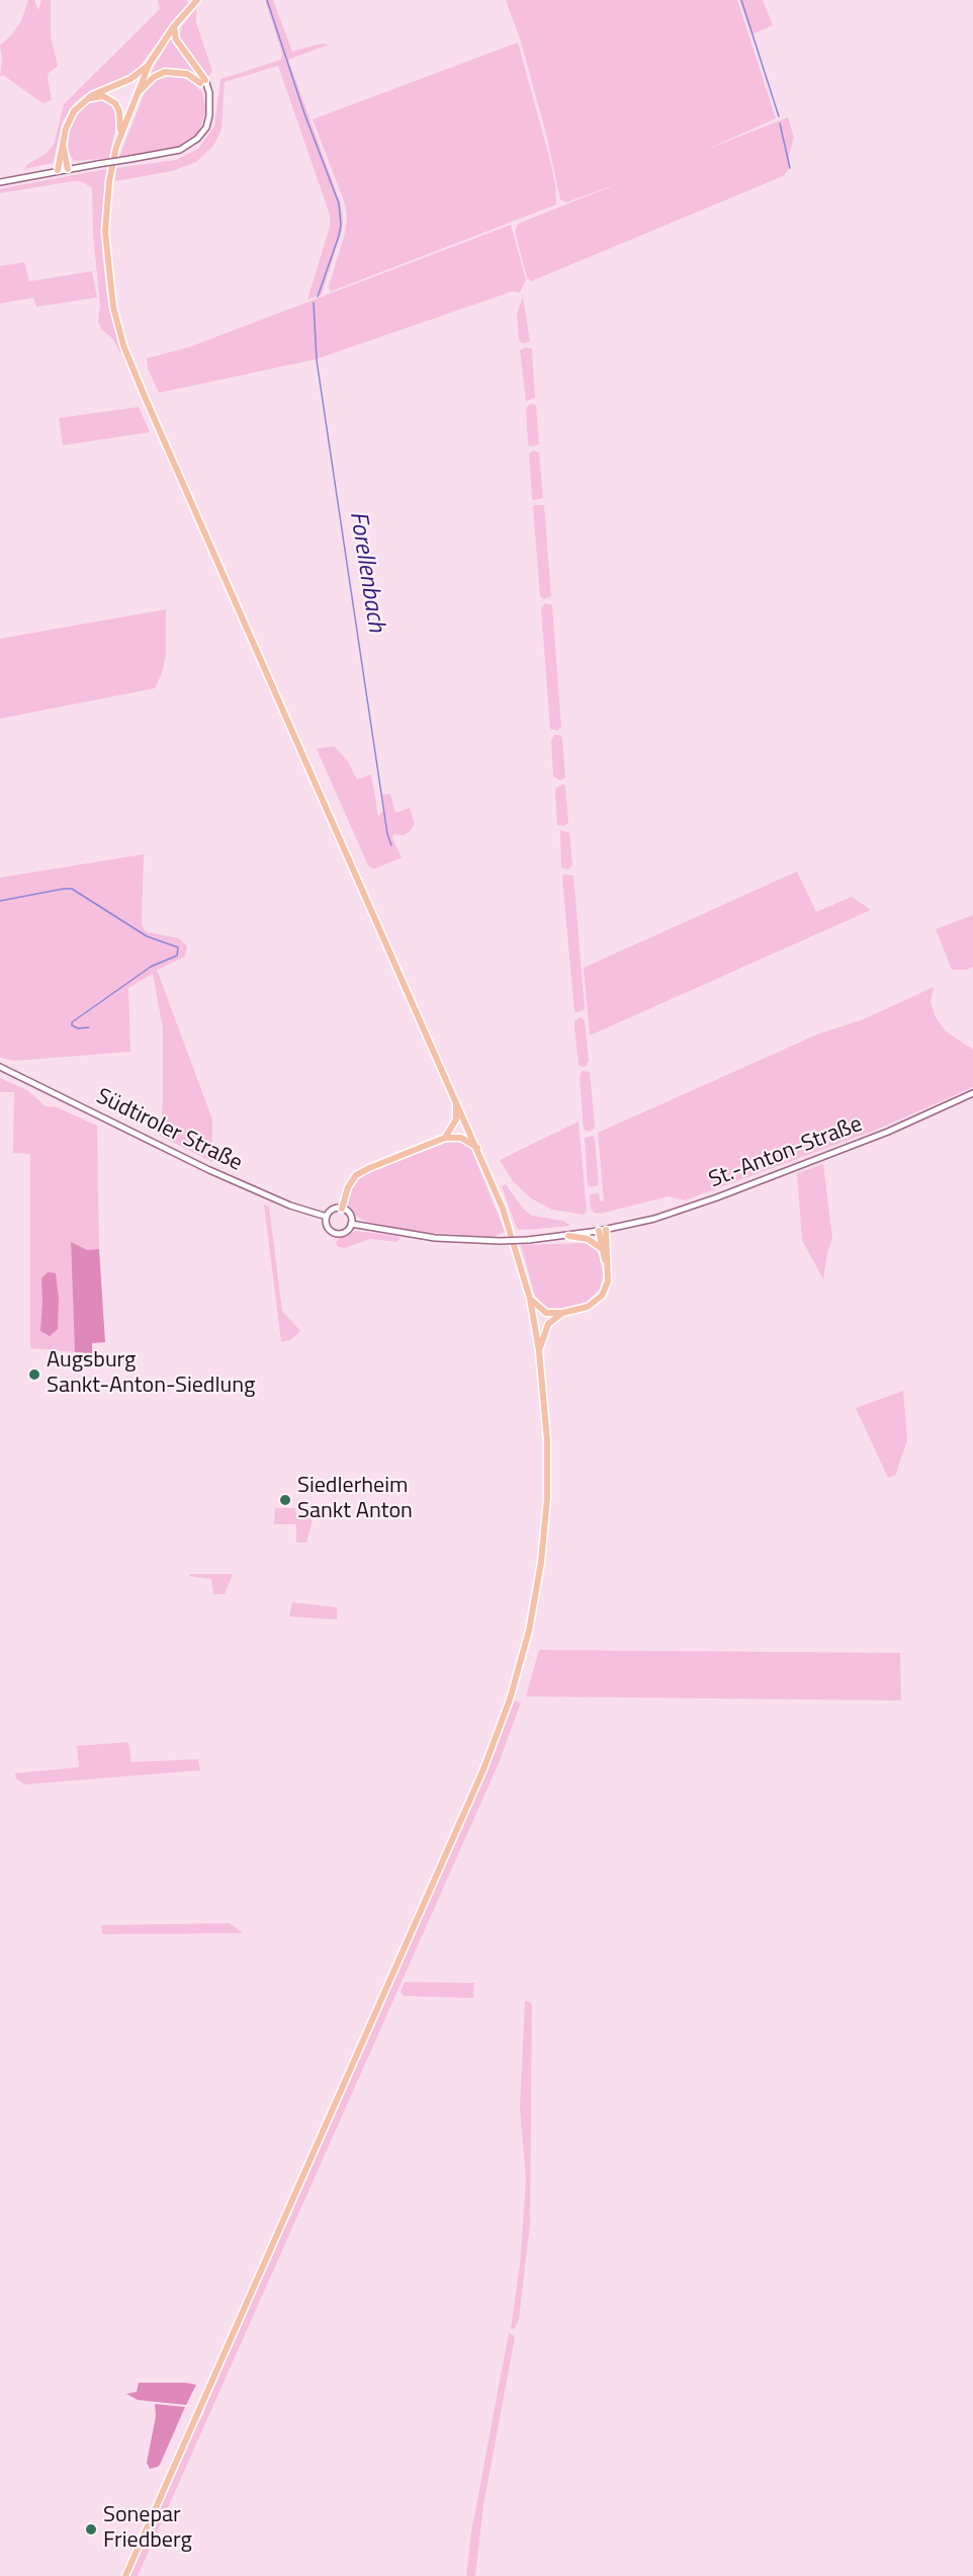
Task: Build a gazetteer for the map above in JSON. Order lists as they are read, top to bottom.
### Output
{
  "streets": {
    "main road": ["Südtiroler Straße", "St.-Anton-Straße"]
  },
  "crossings": [
    ["Südtiroler Straße", "St.-Anton-Straße"]
  ],
  "water": ["Forellenbach"],
  "places": ["Augsburg Sankt-Anton-Siedlung", "Siedlerheim Sankt Anton", "Sonepar Friedberg"]
}
